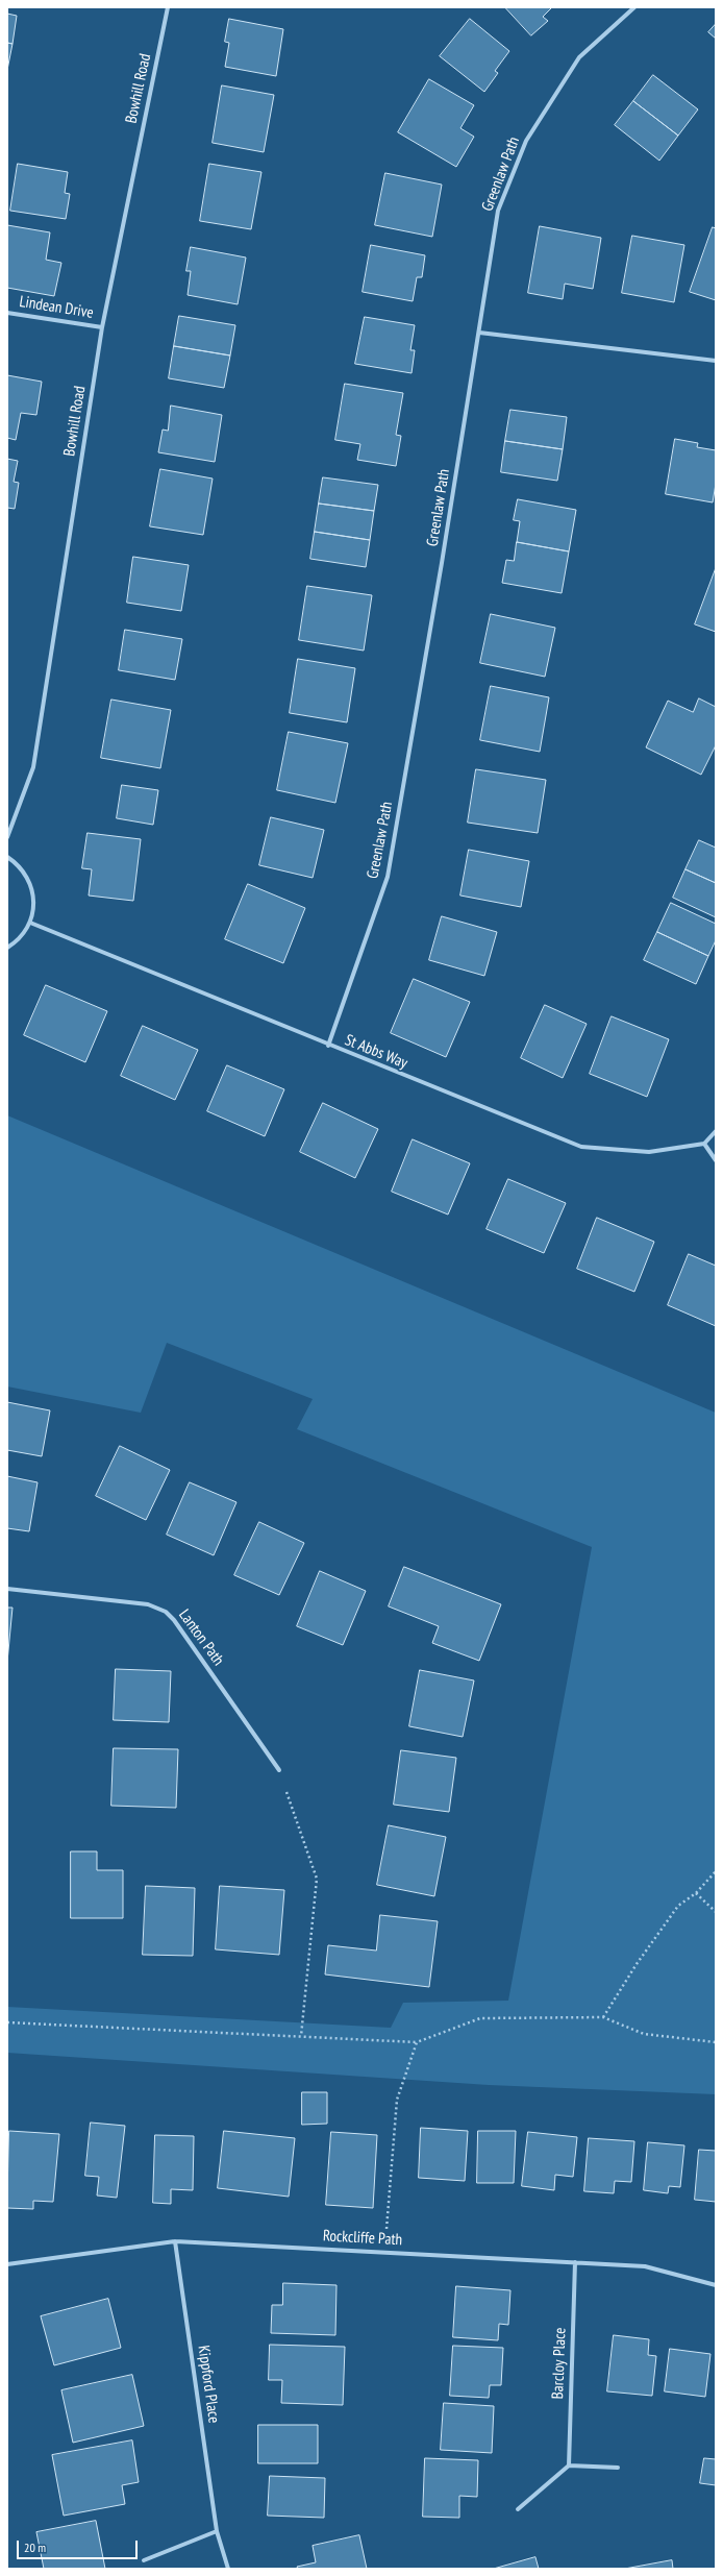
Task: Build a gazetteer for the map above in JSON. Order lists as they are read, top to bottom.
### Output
{
  "streets": {
    "street": [
      "Bowhill Road",
      "Greenlaw Path",
      "Lindean Drive",
      "St Abbs Way",
      "Lanton Path",
      "Rockcliffe Path",
      "Barcloy Place",
      "Kippford Place"
    ]
  },
  "crossings": [
    ["Bowhill Road", "Lindean Drive"],
    ["Greenlaw Path", "St Abbs Way"],
    ["Rockcliffe Path", "Barcloy Place"],
    ["Rockcliffe Path", "Kippford Place"]
  ],
  "scale_bar": "20 m"
}
